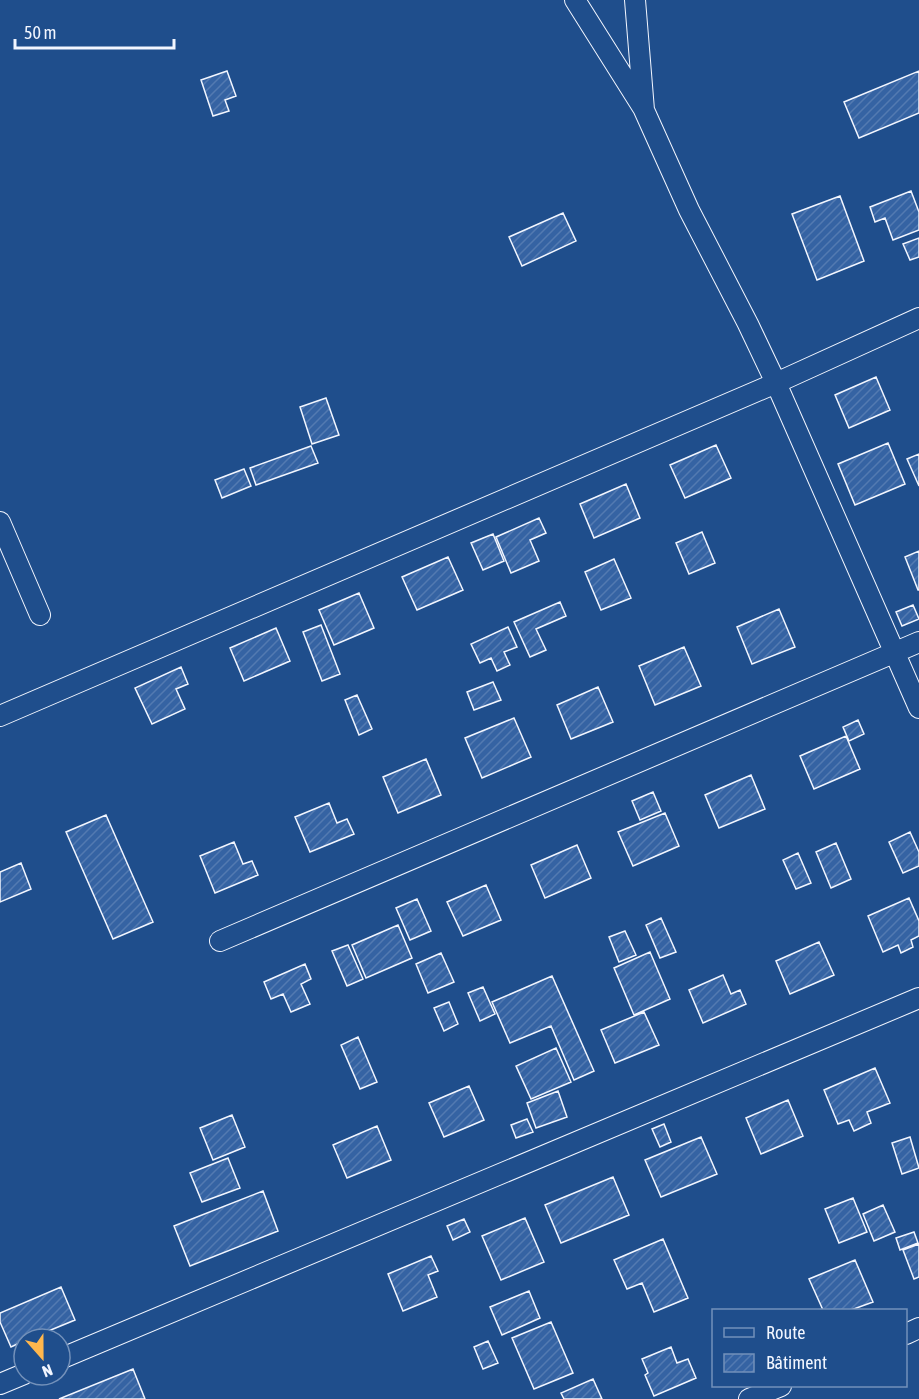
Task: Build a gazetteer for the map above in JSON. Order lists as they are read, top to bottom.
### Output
{
  "legend": ["Route", "Bâtiment"],
  "scale_bar": "50 m",
  "north": "bottom"
}
